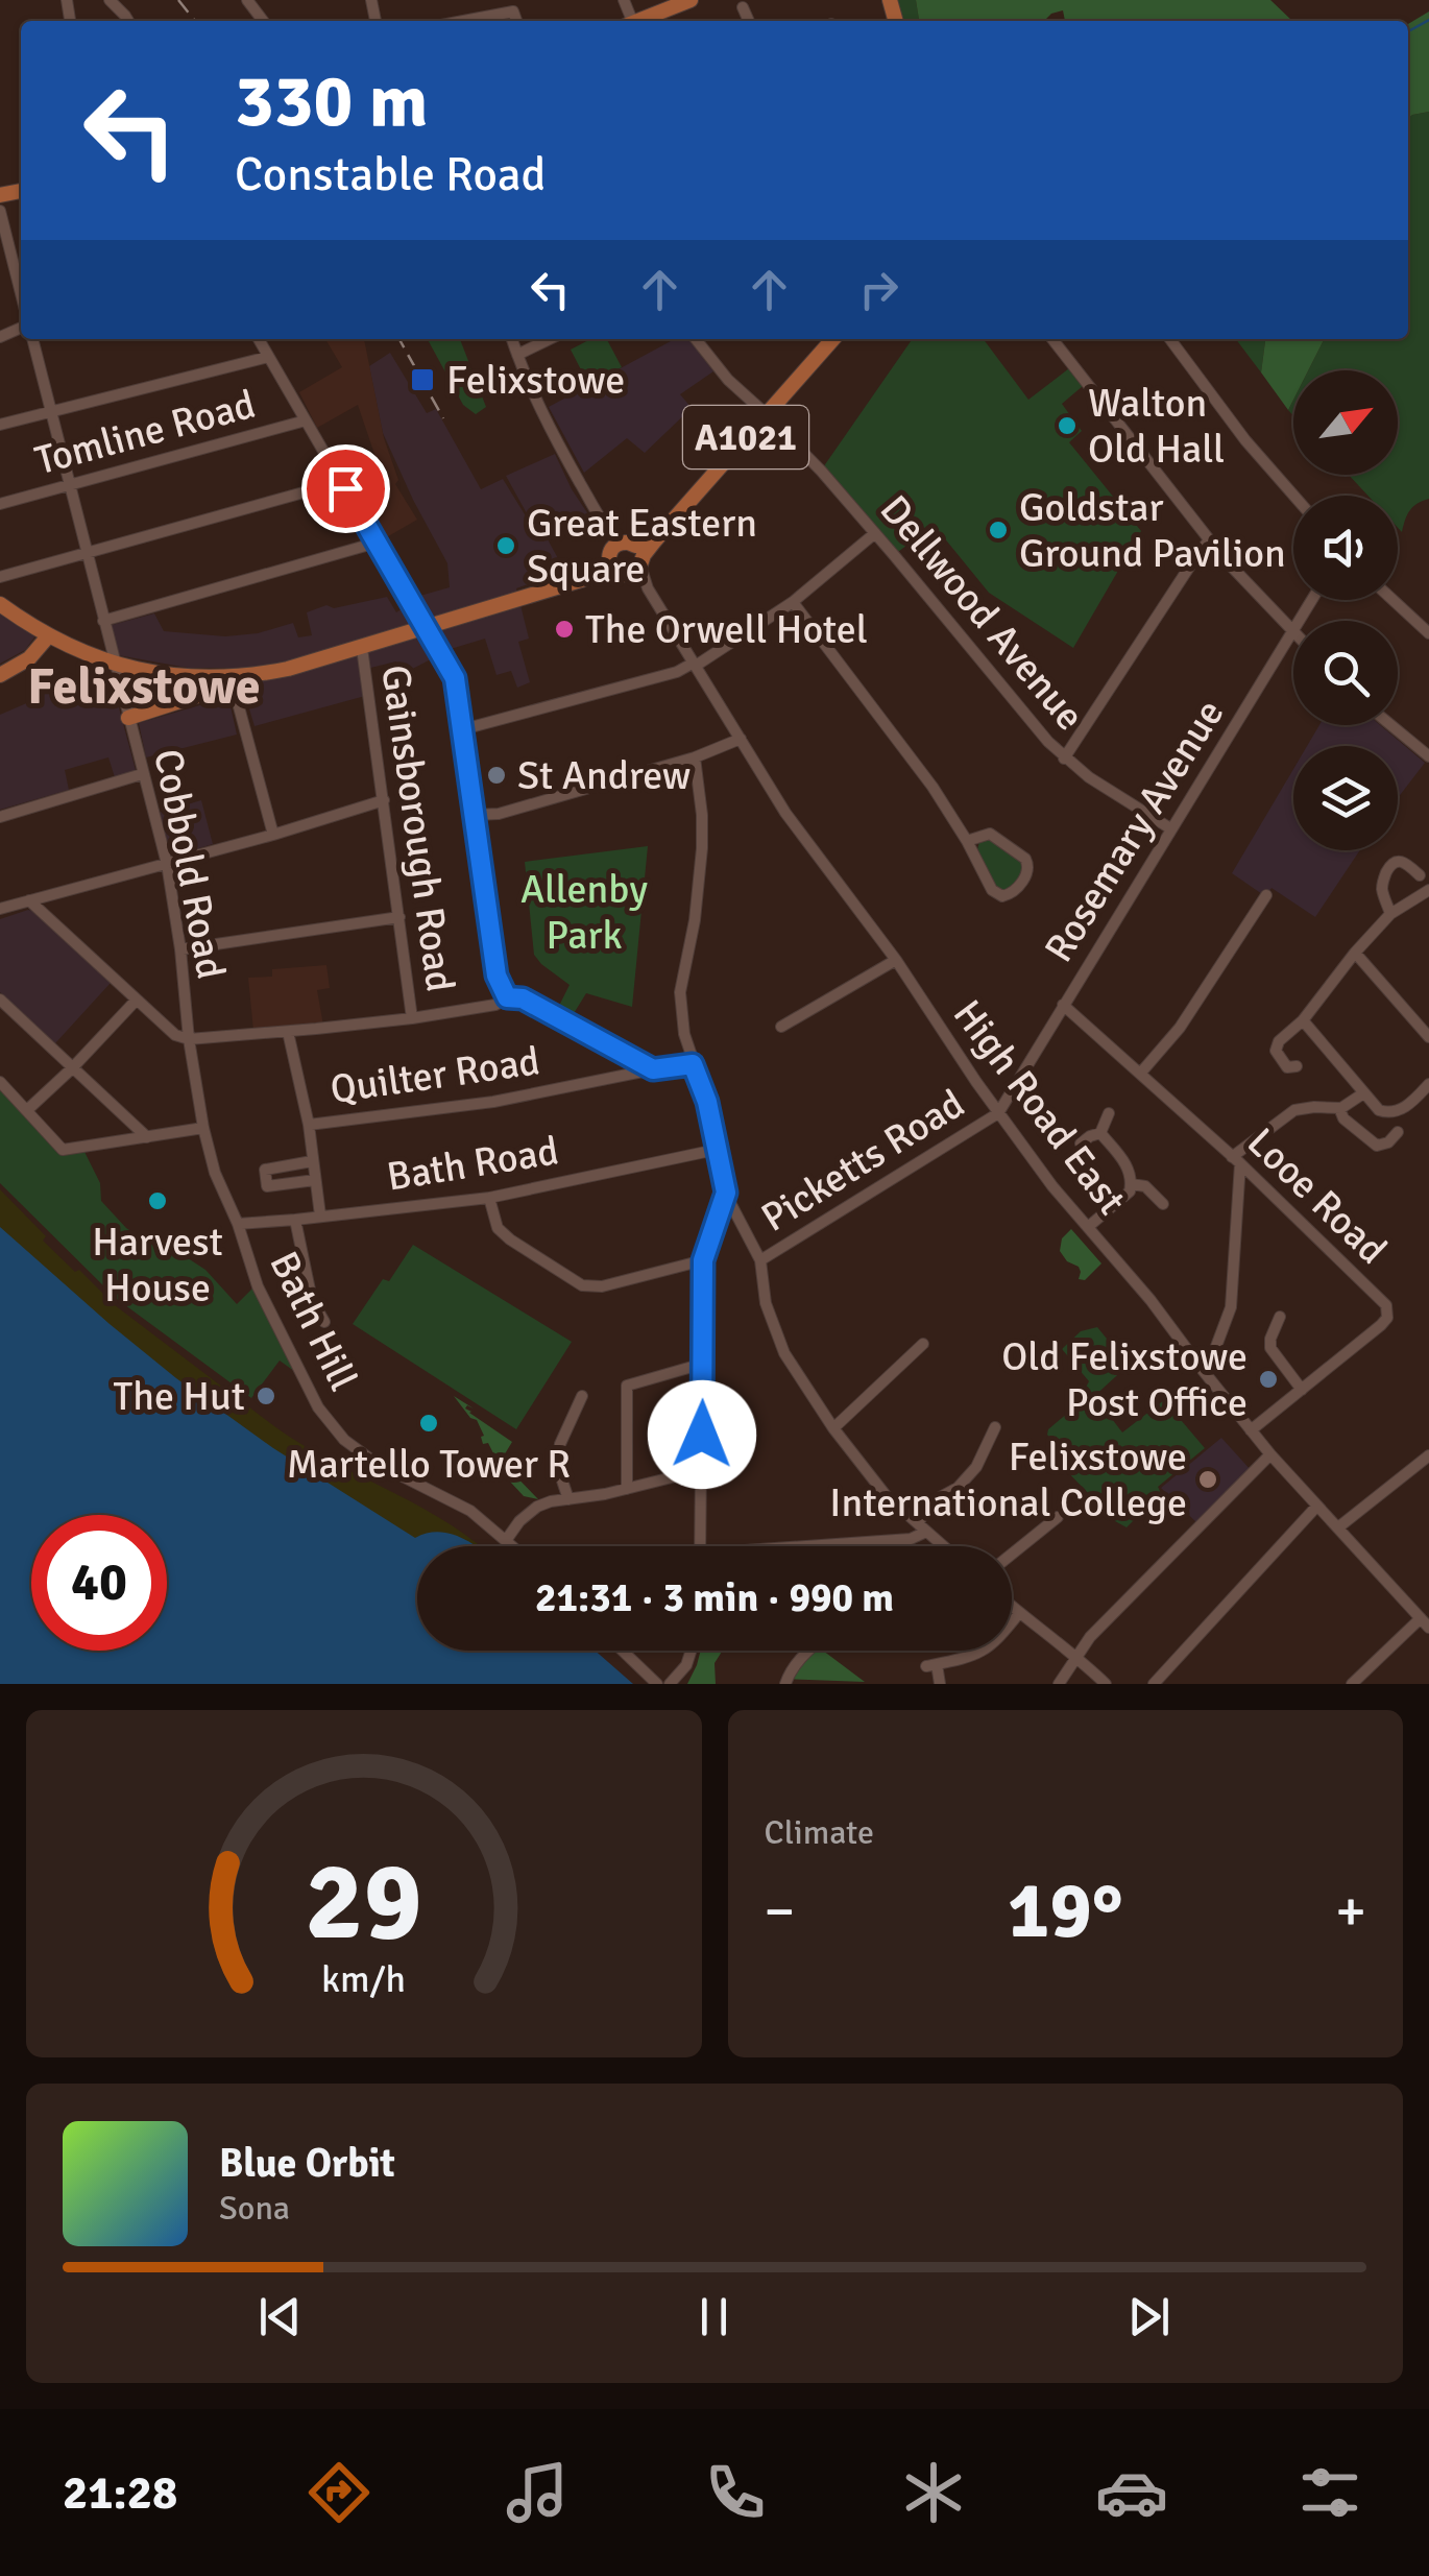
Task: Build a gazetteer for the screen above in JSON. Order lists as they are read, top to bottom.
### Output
{
  "streets": {
    "main road": ["A1021"],
    "street": [
      "Tomline Road",
      "Dellwood Avenue",
      "Gainsborough Road",
      "Rosemary Avenue",
      "Cobbold Road",
      "Quilter Road",
      "High Road East",
      "Picketts Road",
      "Bath Road",
      "Looe Road",
      "Bath Hill"
    ]
  },
  "crossings": [
    ["Tomline Road", "Cobbold Road"],
    ["A1021", "Dellwood Avenue"],
    ["A1021", "Gainsborough Road"],
    ["A1021", "Cobbold Road"],
    ["A1021", "High Road East"],
    ["Dellwood Avenue", "Rosemary Avenue"],
    ["Rosemary Avenue", "High Road East"],
    ["Rosemary Avenue", "Picketts Road"],
    ["Rosemary Avenue", "Looe Road"],
    ["Cobbold Road", "Bath Road"],
    ["Cobbold Road", "Bath Hill"],
    ["High Road East", "Picketts Road"],
    ["High Road East", "Looe Road"],
    ["Bath Road", "Bath Hill"]
  ],
  "districts": ["Felixstowe"],
  "parks": ["Allenby Park"],
  "places": {
    "transit": ["Felixstowe"],
    "other": [
      "Walton Old Hall",
      "Goldstar Ground Pavilion",
      "Great Eastern Square",
      "The Orwell Hotel",
      "St Andrew",
      "Harvest House",
      "Old Felixstowe Post Office",
      "The Hut",
      "Martello Tower R",
      "Felixstowe International College"
    ]
  },
  "north": "top right",
  "page": {
    "turn": ["330 m", "Constable Road"],
    "limit": "40",
    "trip": "21:31 · 3 min · 990 m",
    "tile": "Climate",
    "heat": ["−", "19°", "+"],
    "song": ["Blue Orbit", "Sona"],
    "tabs": "21:28",
    "gauge": ["29", "km/h"]
  }
}
